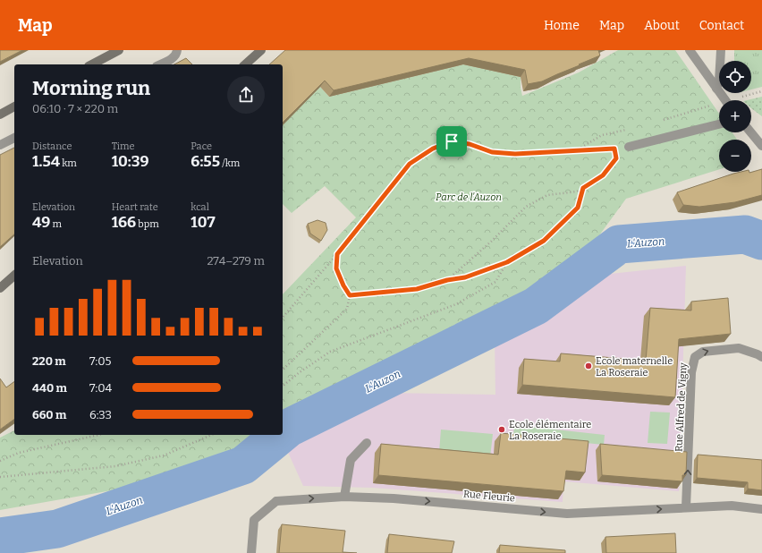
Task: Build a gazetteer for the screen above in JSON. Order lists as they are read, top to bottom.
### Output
{
  "streets": {
    "street": ["Rue Alfred de Vigny", "Rue Fleurie"]
  },
  "crossings": [
    ["Rue Alfred de Vigny", "Rue Fleurie"]
  ],
  "one_way": ["Rue Fleurie"],
  "water": ["L'Auzon"],
  "parks": ["Parc de l'Auzon"],
  "places": ["Ecole maternelle La Roseraie", "Ecole élémentaire La Roseraie"],
  "page": {
    "header": "Map",
    "nav": [
      "Home",
      "Map",
      "About",
      "Contact"
    ],
    "map_buttons": ["+", "−"],
    "heading": ["Morning run", "06:10 · 7 × 220 m"],
    "stats": [
      ["Distance", "1.54 km"],
      ["Time", "10:39"],
      ["Pace", "6:55 /km"],
      ["Elevation", "49 m"],
      ["Heart rate", "166 bpm"],
      ["kcal", "107"]
    ],
    "chart": ["Elevation", "274–279 m"],
    "list": [
      {
        "name": "220 m",
        "note": "7:05"
      },
      {
        "name": "440 m",
        "note": "7:04"
      },
      {
        "name": "660 m",
        "note": "6:33"
      }
    ]
  }
}
